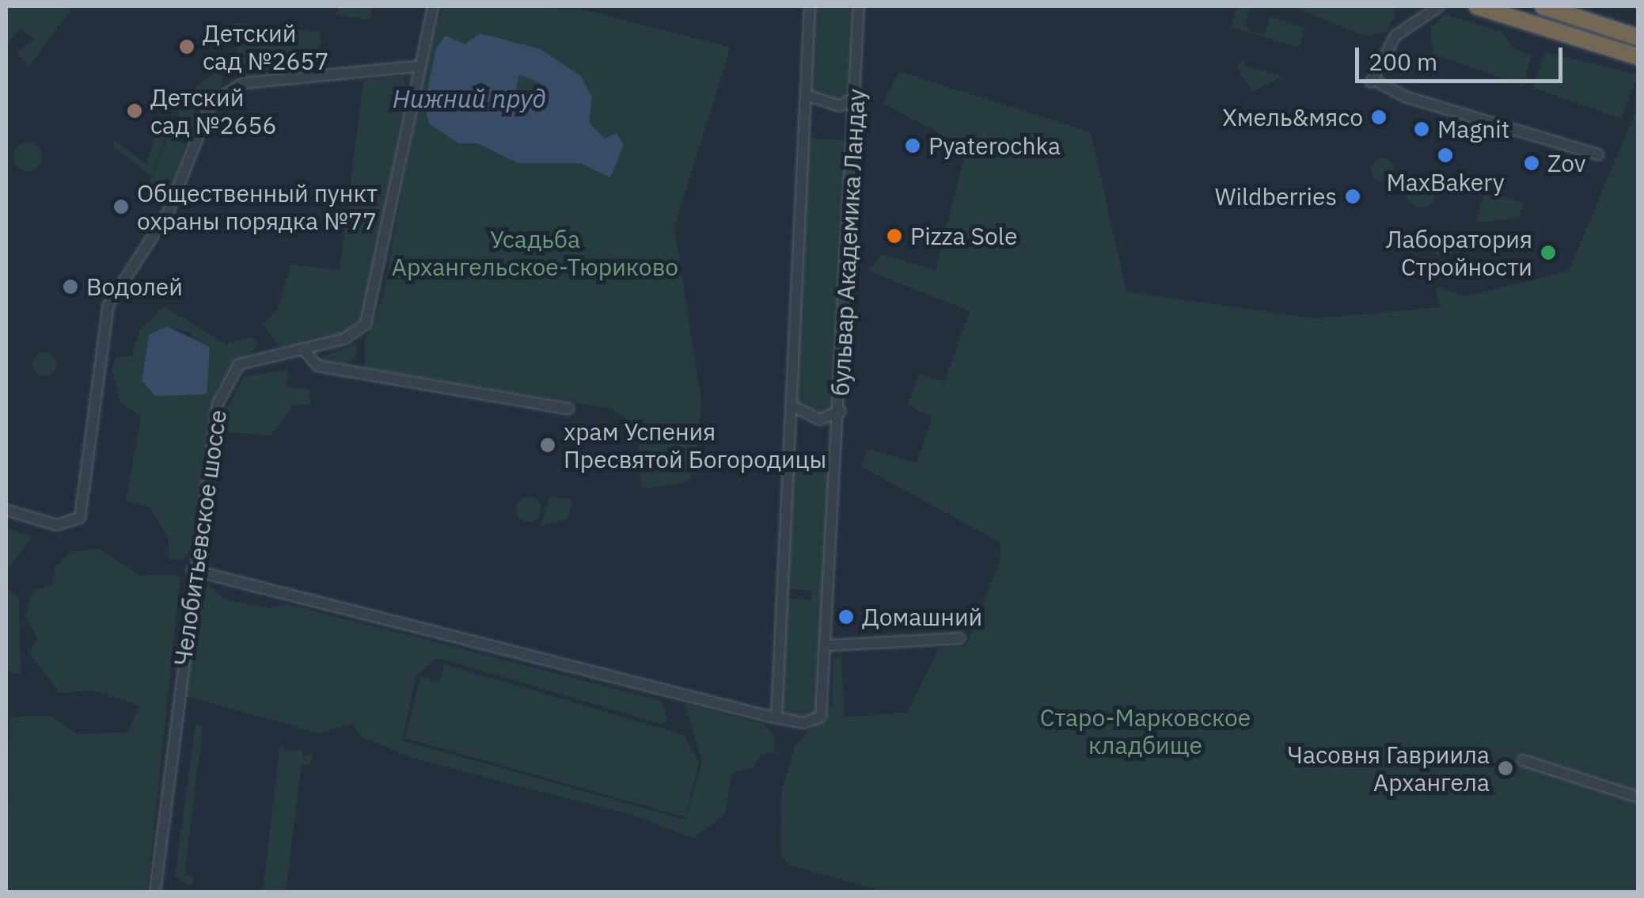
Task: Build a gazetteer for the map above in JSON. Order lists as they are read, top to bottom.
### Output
{
  "streets": {
    "street": ["бульвар Академика Ландау", "Челобитьевское шоссе"]
  },
  "water": ["Нижний пруд"],
  "parks": ["Усадьба Архангельское-Тюриково", "Старо-Марковское кладбище"],
  "places": [
    "Детский сад №2657",
    "Детский сад №2656",
    "Хмель&мясо",
    "Magnit",
    "Pyaterochka",
    "MaxBakery",
    "Zov",
    "Wildberries",
    "Общественный пункт охраны порядка №77",
    "Pizza Sole",
    "Лаборатория Стройности",
    "Водолей",
    "храм Успения Пресвятой Богородицы",
    "Домашний",
    "Часовня Гавриила Архангела"
  ],
  "scale_bar": "200 m"
}
